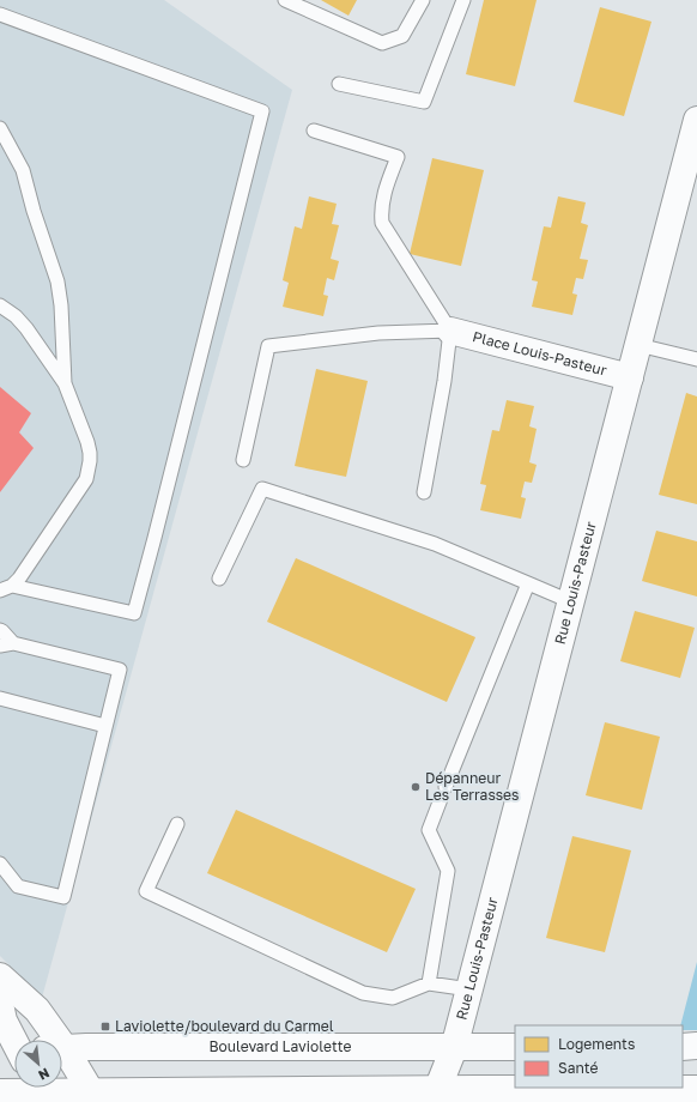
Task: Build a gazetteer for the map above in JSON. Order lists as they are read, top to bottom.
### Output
{
  "streets": {
    "street": ["Place Louis-Pasteur", "Rue Louis-Pasteur", "Boulevard Laviolette"]
  },
  "crossings": [
    ["Place Louis-Pasteur", "Rue Louis-Pasteur"],
    ["Rue Louis-Pasteur", "Boulevard Laviolette"]
  ],
  "places": {
    "other": ["Dépanneur Les Terrasses"],
    "transit": ["Laviolette/boulevard du Carmel"]
  },
  "legend": ["Logements", "Santé"],
  "north": "bottom right"
}
